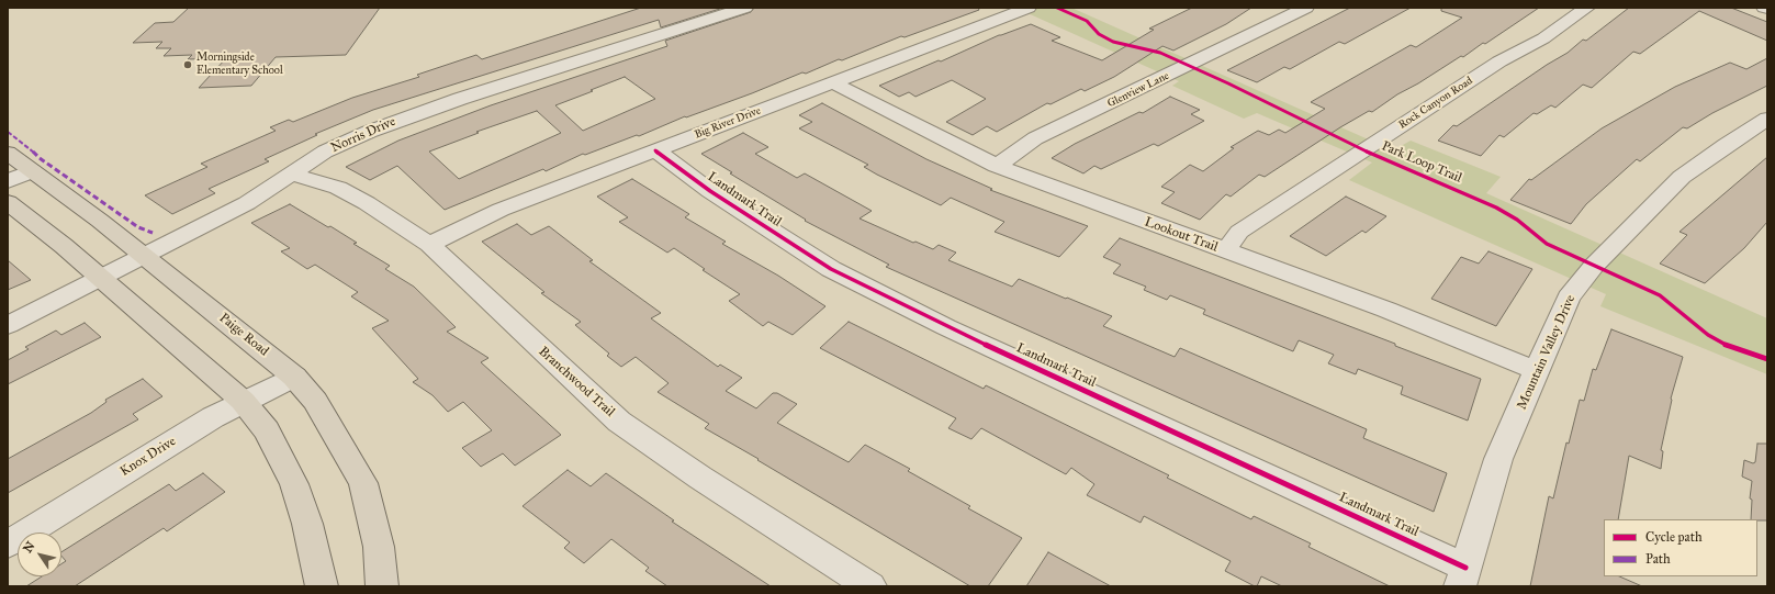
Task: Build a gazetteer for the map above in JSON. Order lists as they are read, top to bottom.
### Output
{
  "streets": {
    "main road": ["Paige Road"],
    "street": [
      "Glenview Lane",
      "Rock Canyon Road",
      "Big River Drive",
      "Norris Drive",
      "Landmark Trail",
      "Lookout Trail",
      "Mountain Valley Drive",
      "Branchwood Trail",
      "Knox Drive"
    ],
    "cycle path": ["Park Loop Trail"]
  },
  "crossings": [
    ["Glenview Lane", "Lookout Trail"],
    ["Rock Canyon Road", "Lookout Trail"],
    ["Big River Drive", "Landmark Trail"],
    ["Big River Drive", "Lookout Trail"],
    ["Big River Drive", "Branchwood Trail"],
    ["Norris Drive", "Paige Road"],
    ["Norris Drive", "Branchwood Trail"],
    ["Landmark Trail", "Mountain Valley Drive"],
    ["Lookout Trail", "Mountain Valley Drive"],
    ["Paige Road", "Knox Drive"]
  ],
  "places": ["Morningside Elementary School"],
  "legend": ["Cycle path", "Path"],
  "north": "top left"
}
